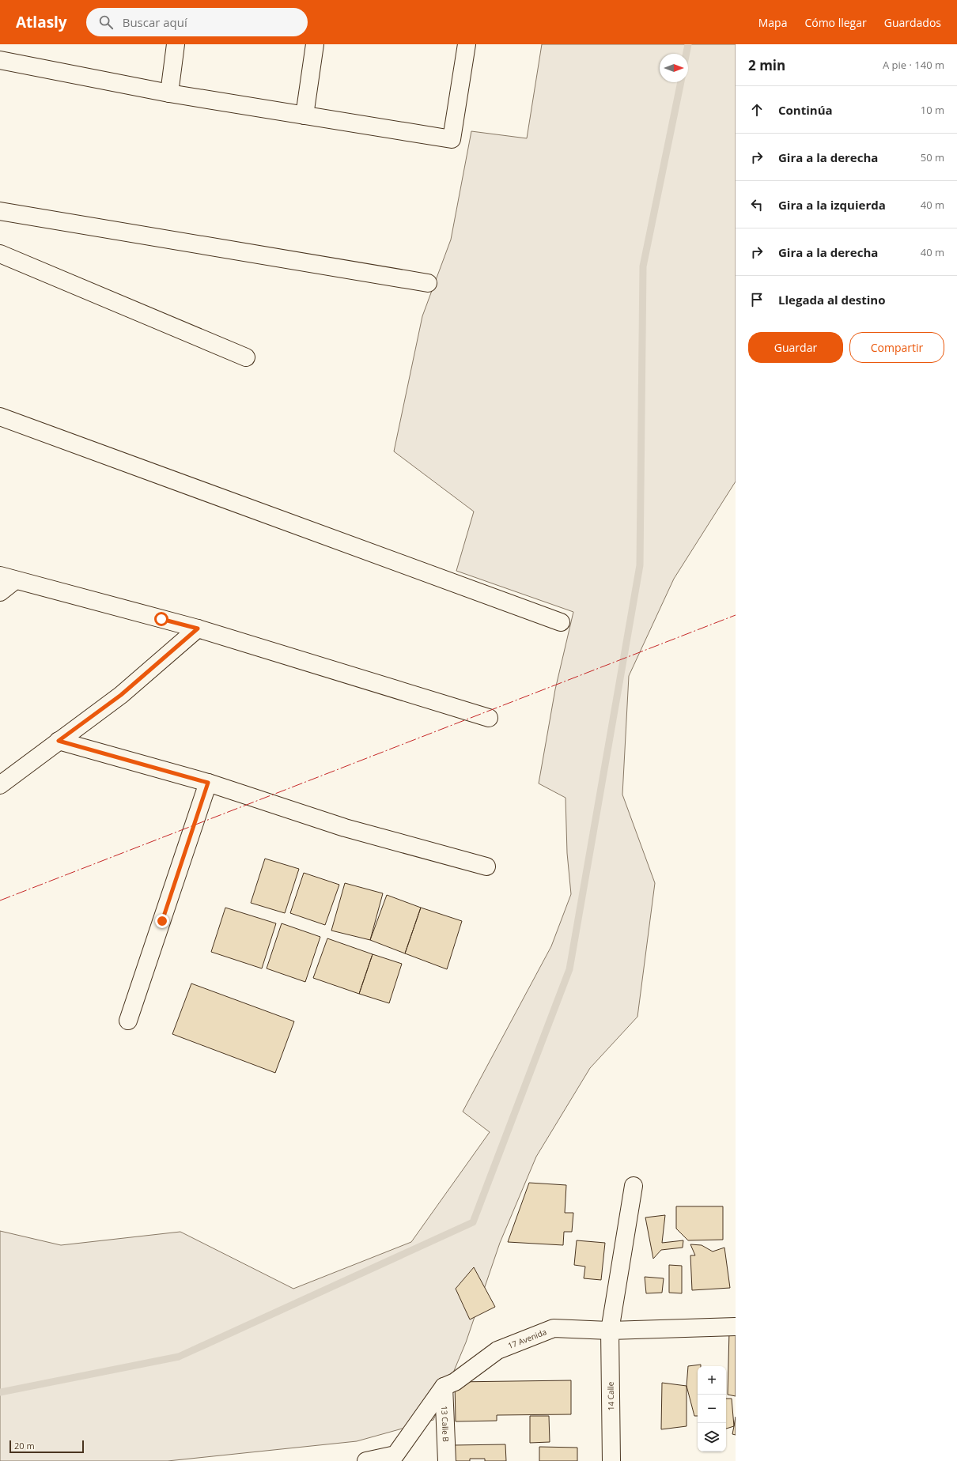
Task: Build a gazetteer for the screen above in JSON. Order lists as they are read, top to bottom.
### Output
{
  "streets": {
    "street": ["17 Avenida", "14 Calle", "13 Calle B"]
  },
  "crossings": [
    ["17 Avenida", "14 Calle"],
    ["17 Avenida", "13 Calle B"]
  ],
  "scale_bar": "20 m",
  "north": "right",
  "page": {
    "header": "Atlasly",
    "search": "Buscar aquí",
    "nav": ["Mapa", "Cómo llegar", "Guardados"],
    "heading": ["2 min", "A pie · 140 m"],
    "list": [
      ["Continúa", "10 m"],
      ["Gira a la derecha", "50 m"],
      ["Gira a la izquierda", "40 m"],
      ["Gira a la derecha", "40 m"],
      "Llegada al destino"
    ],
    "buttons": ["Guardar", "Compartir"],
    "map_buttons": ["+", "−"],
    "scale": "20 m"
  }
}
